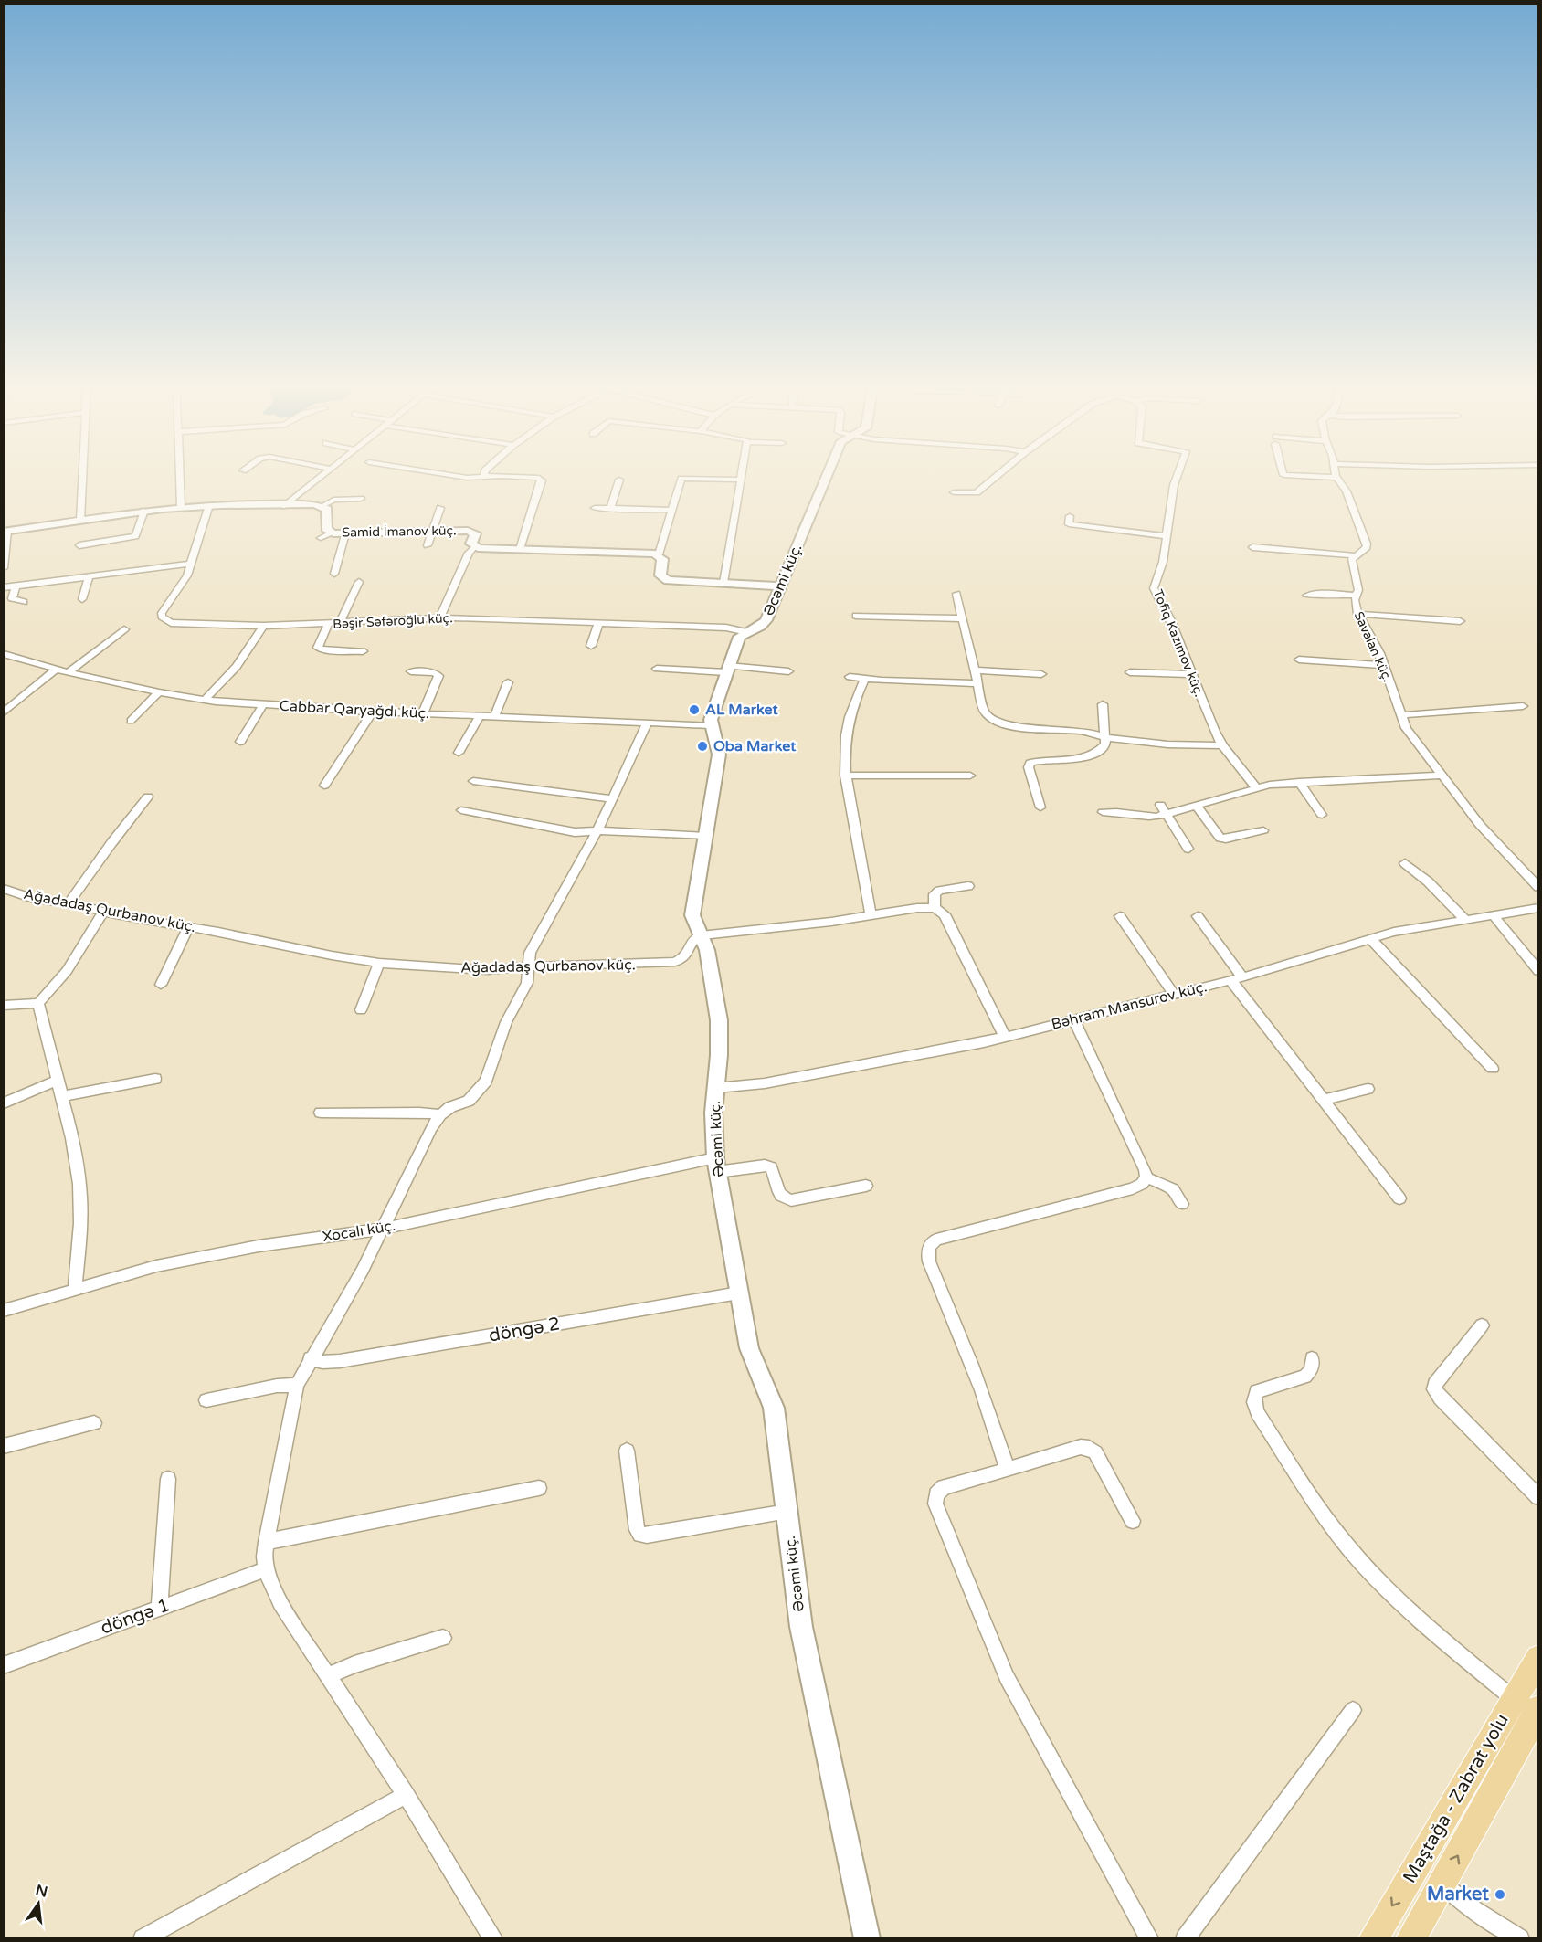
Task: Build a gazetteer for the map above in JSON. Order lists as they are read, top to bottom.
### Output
{
  "streets": {
    "main road": ["Maştağa - Zabrat yolu"],
    "street": [
      "Samid İmanov küç.",
      "Əcəmi küç.",
      "Bəşir Səfəroğlu küç.",
      "Tofiq Kazımov küç.",
      "Savalan küç.",
      "Cabbar Qaryağdı küç.",
      "Ağadadaş Qurbanov küç.",
      "Bəhram Mansurov küç.",
      "Xocalı küç.",
      "döngə 2",
      "döngə 1"
    ]
  },
  "crossings": [
    ["Əcəmi küç.", "Bəşir Səfəroğlu küç."],
    ["Əcəmi küç.", "Cabbar Qaryağdı küç."],
    ["Əcəmi küç.", "Ağadadaş Qurbanov küç."],
    ["Əcəmi küç.", "Bəhram Mansurov küç."],
    ["Əcəmi küç.", "Xocalı küç."],
    ["Əcəmi küç.", "döngə 2"]
  ],
  "places": ["AL Market", "Oba Market", "Market"],
  "north": "top"
}
